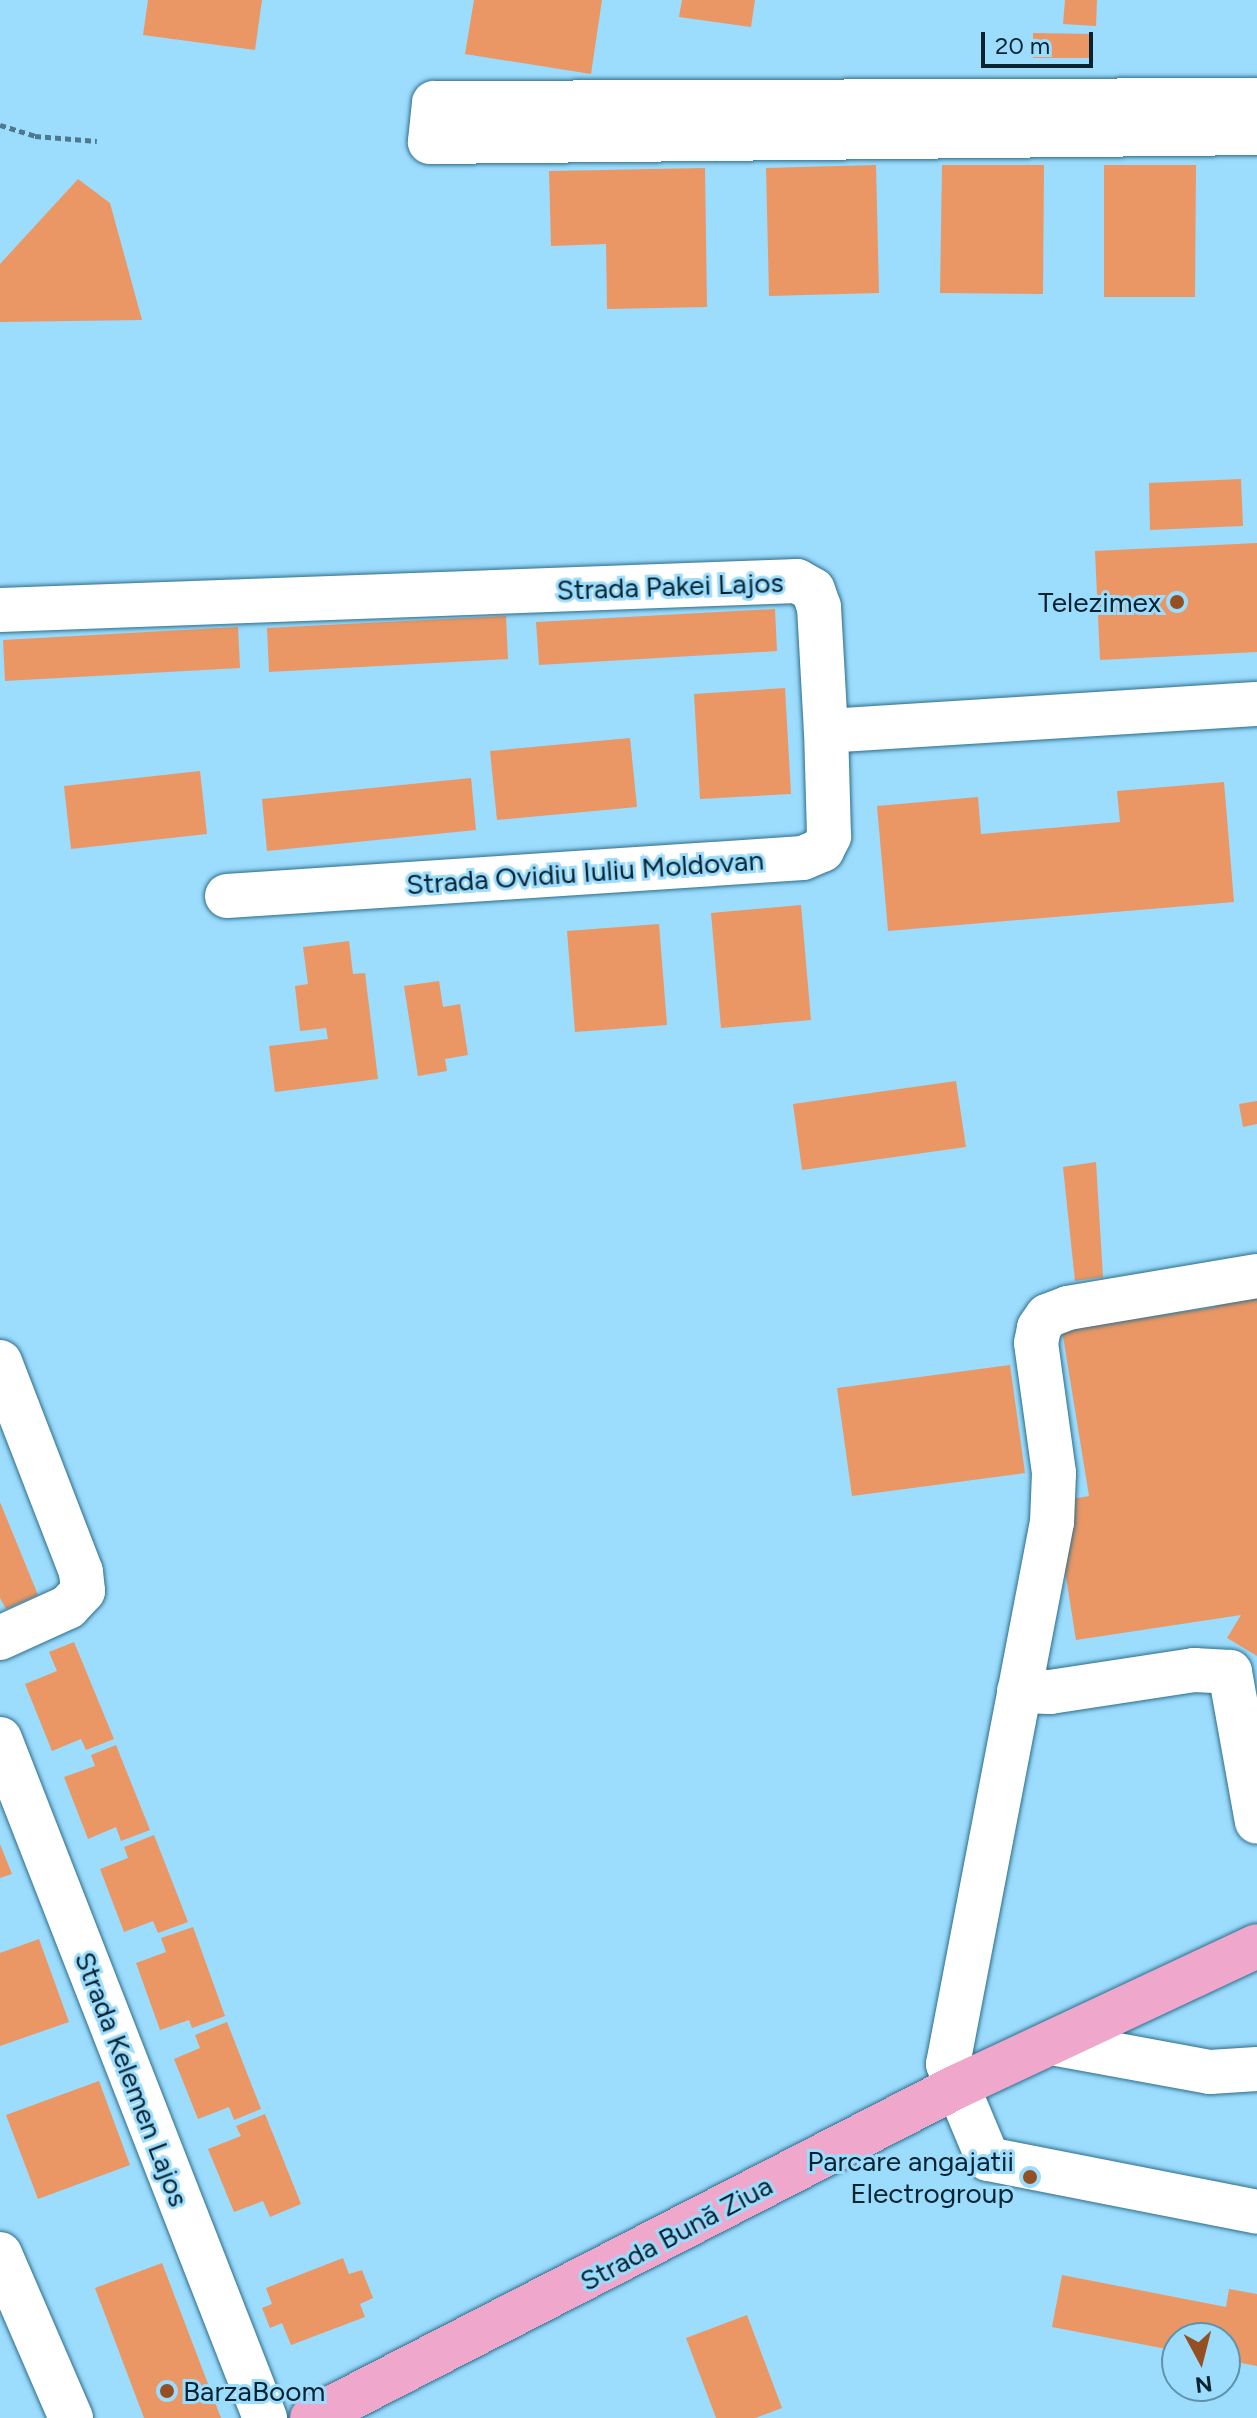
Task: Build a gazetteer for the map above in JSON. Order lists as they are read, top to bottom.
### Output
{
  "streets": {
    "main road": ["Strada Bună Ziua"],
    "lane": ["Strada Pakei Lajos", "Strada Ovidiu Iuliu Moldovan", "Strada Kelemen Lajos"]
  },
  "crossings": [
    ["Strada Pakei Lajos", "Strada Ovidiu Iuliu Moldovan"]
  ],
  "places": ["Telezimex", "Parcare angajatii Electrogroup", "BarzaBoom"],
  "scale_bar": "20 m",
  "north": "bottom"
}
